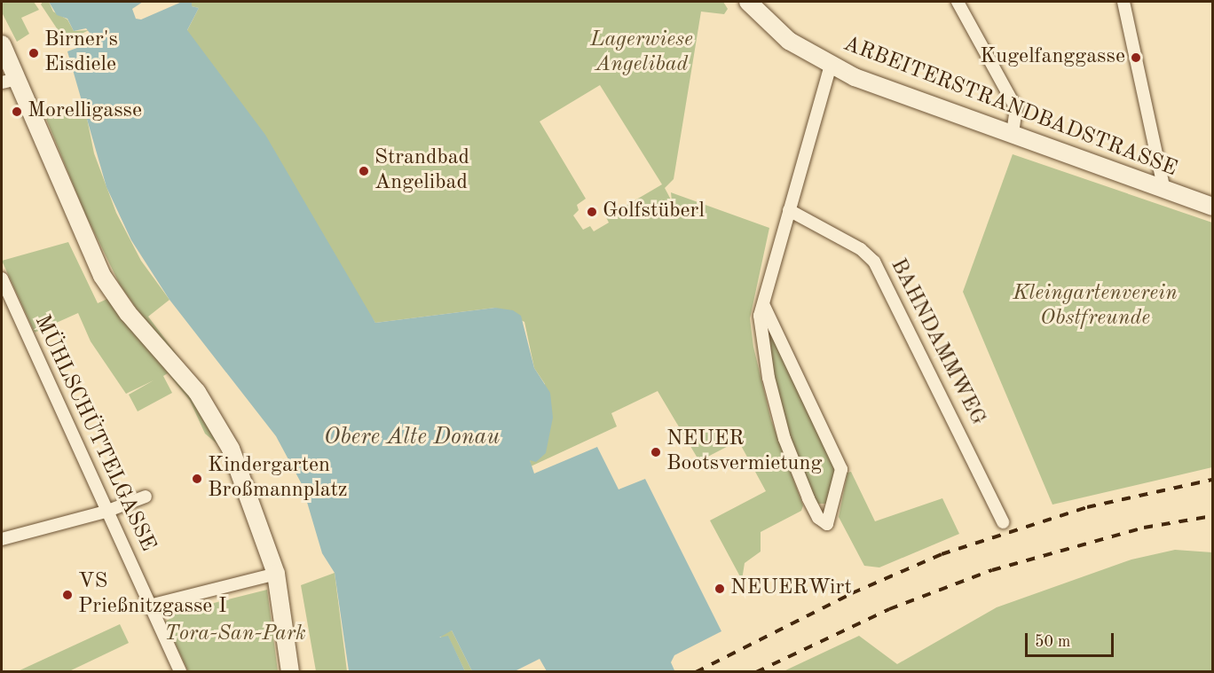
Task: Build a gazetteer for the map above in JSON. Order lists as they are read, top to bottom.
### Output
{
  "streets": {
    "street": ["ARBEITERSTRANDBADSTRASSE", "BAHNDAMMWEG", "MÜHLSCHÜTTELGASSE"]
  },
  "water": ["Obere Alte Donau"],
  "parks": ["Lagerwiese Angelibad", "Kleingartenverein Obstfreunde", "Tora-San-Park"],
  "places": [
    "Birner's Eisdiele",
    "Kugelfanggasse",
    "Morelligasse",
    "Strandbad Angelibad",
    "Golfstüberl",
    "NEUER Bootsvermietung",
    "Kindergarten Broßmannplatz",
    "NEUERWirt",
    "VS Prießnitzgasse I"
  ],
  "scale_bar": "50 m"
}
